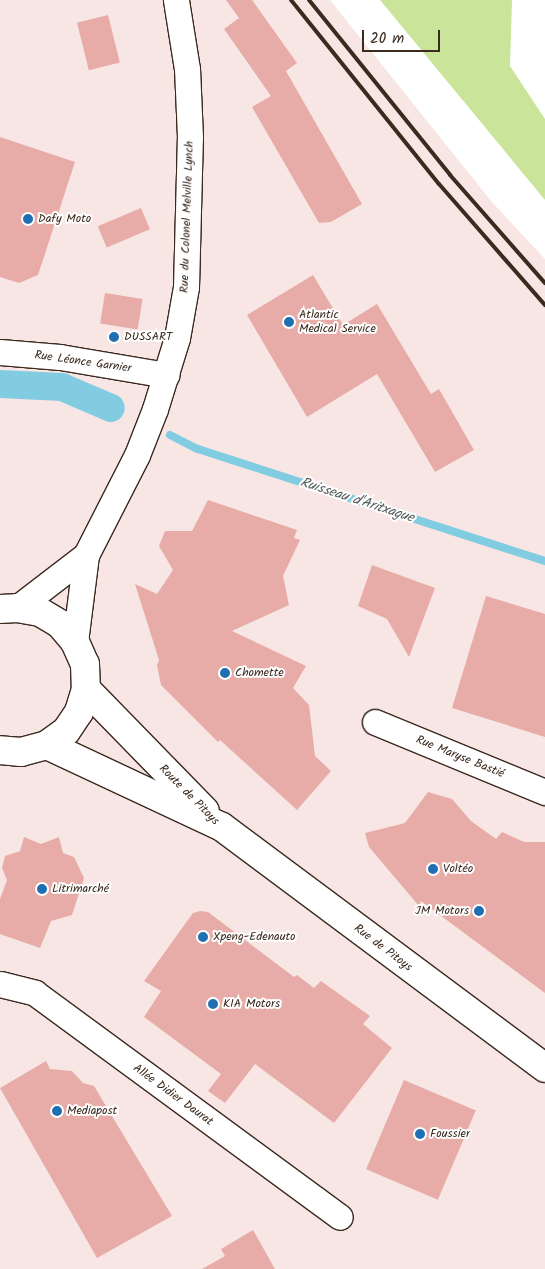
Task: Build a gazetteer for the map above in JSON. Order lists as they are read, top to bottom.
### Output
{
  "streets": {
    "street": [
      "Rue du Colonel Melville Lynch",
      "Rue Léonce Garnier",
      "Rue Maryse Bastié",
      "Route de Pitoys",
      "Rue de Pitoys",
      "Allée Didier Daurat"
    ]
  },
  "crossings": [
    ["Rue du Colonel Melville Lynch", "Rue Léonce Garnier"],
    ["Route de Pitoys", "Rue de Pitoys"]
  ],
  "water": ["Ruisseau d'Aritxague"],
  "places": [
    "Dafy Moto",
    "Atlantic Medical Service",
    "DUSSART",
    "Chomette",
    "Voltéo",
    "Litrimarché",
    "JM Motors",
    "Xpeng-Edenauto",
    "KIA Motors",
    "Mediapost",
    "Foussier"
  ],
  "scale_bar": "20 m"
}
